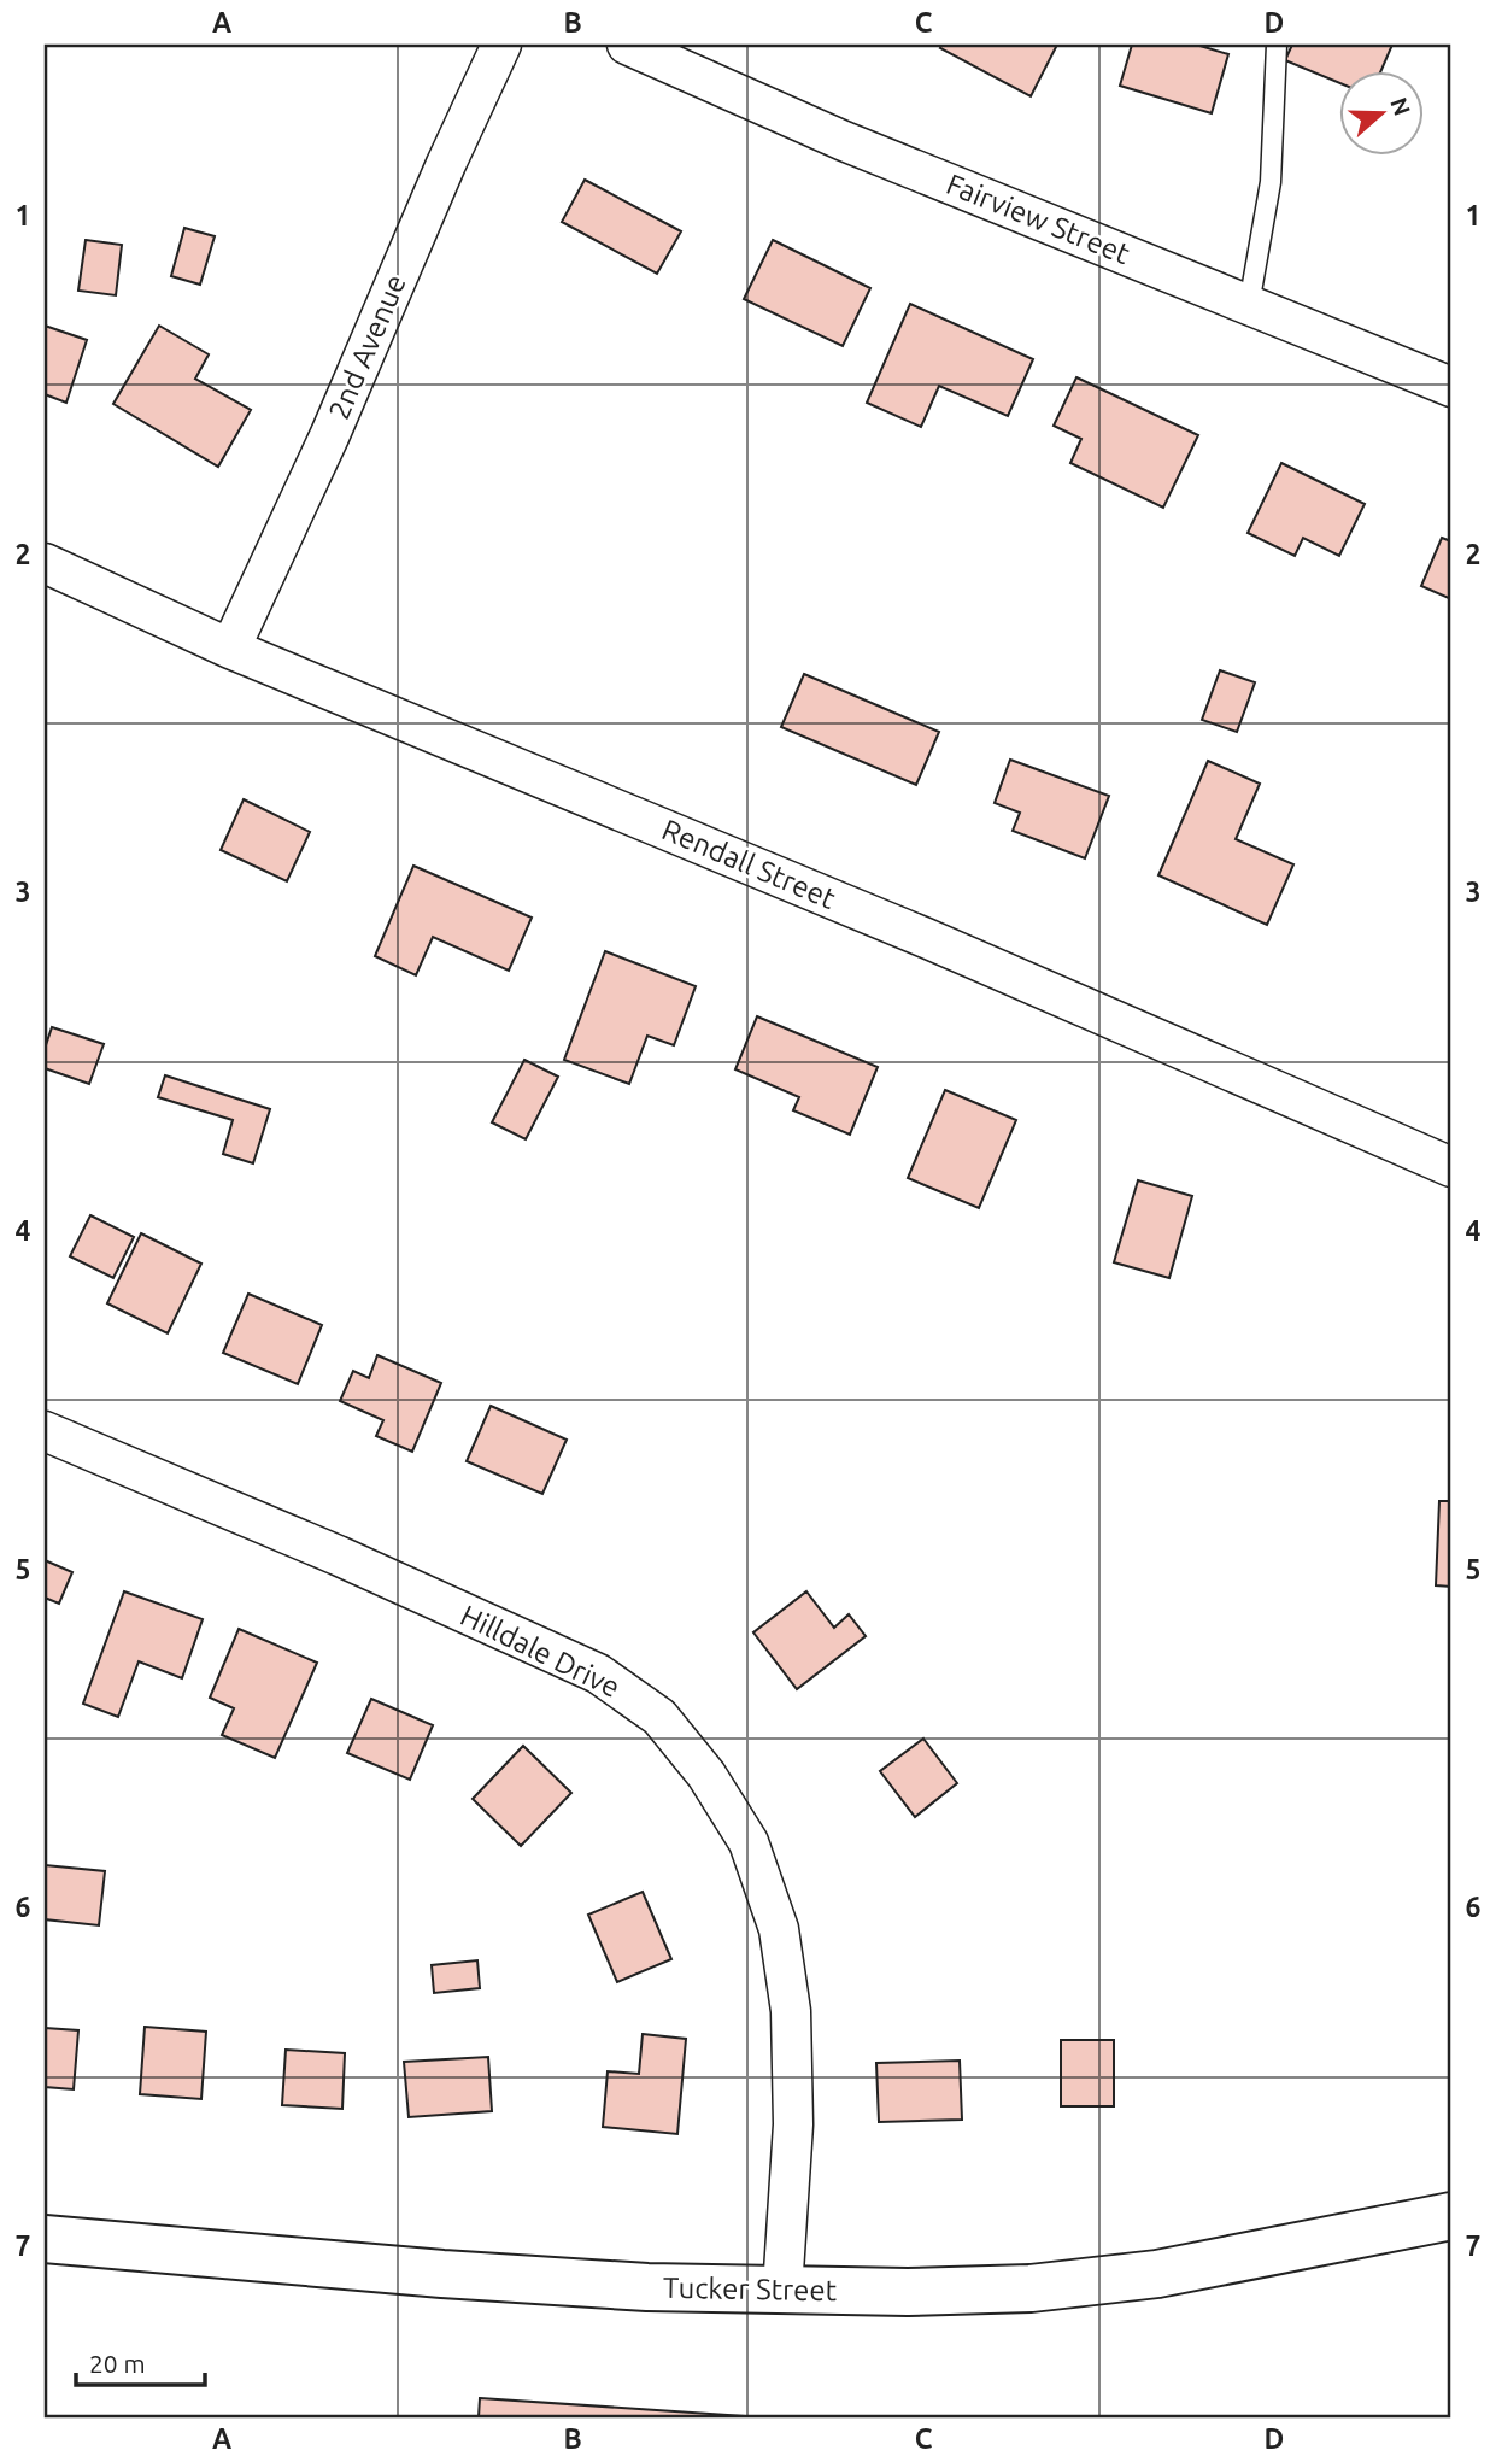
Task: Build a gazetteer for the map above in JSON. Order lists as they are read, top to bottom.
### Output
{
  "streets": {
    "street": [
      "Fairview Street",
      "2nd Avenue",
      "Rendall Street",
      "Hilldale Drive",
      "Tucker Street"
    ]
  },
  "crossings": [
    ["2nd Avenue", "Rendall Street"],
    ["Hilldale Drive", "Tucker Street"]
  ],
  "scale_bar": "20 m",
  "north": "right",
  "grid": {
    "columns": [
      "A",
      "B",
      "C",
      "D"
    ],
    "rows": [
      "1",
      "2",
      "3",
      "4",
      "5",
      "6",
      "7"
    ]
  }
}
